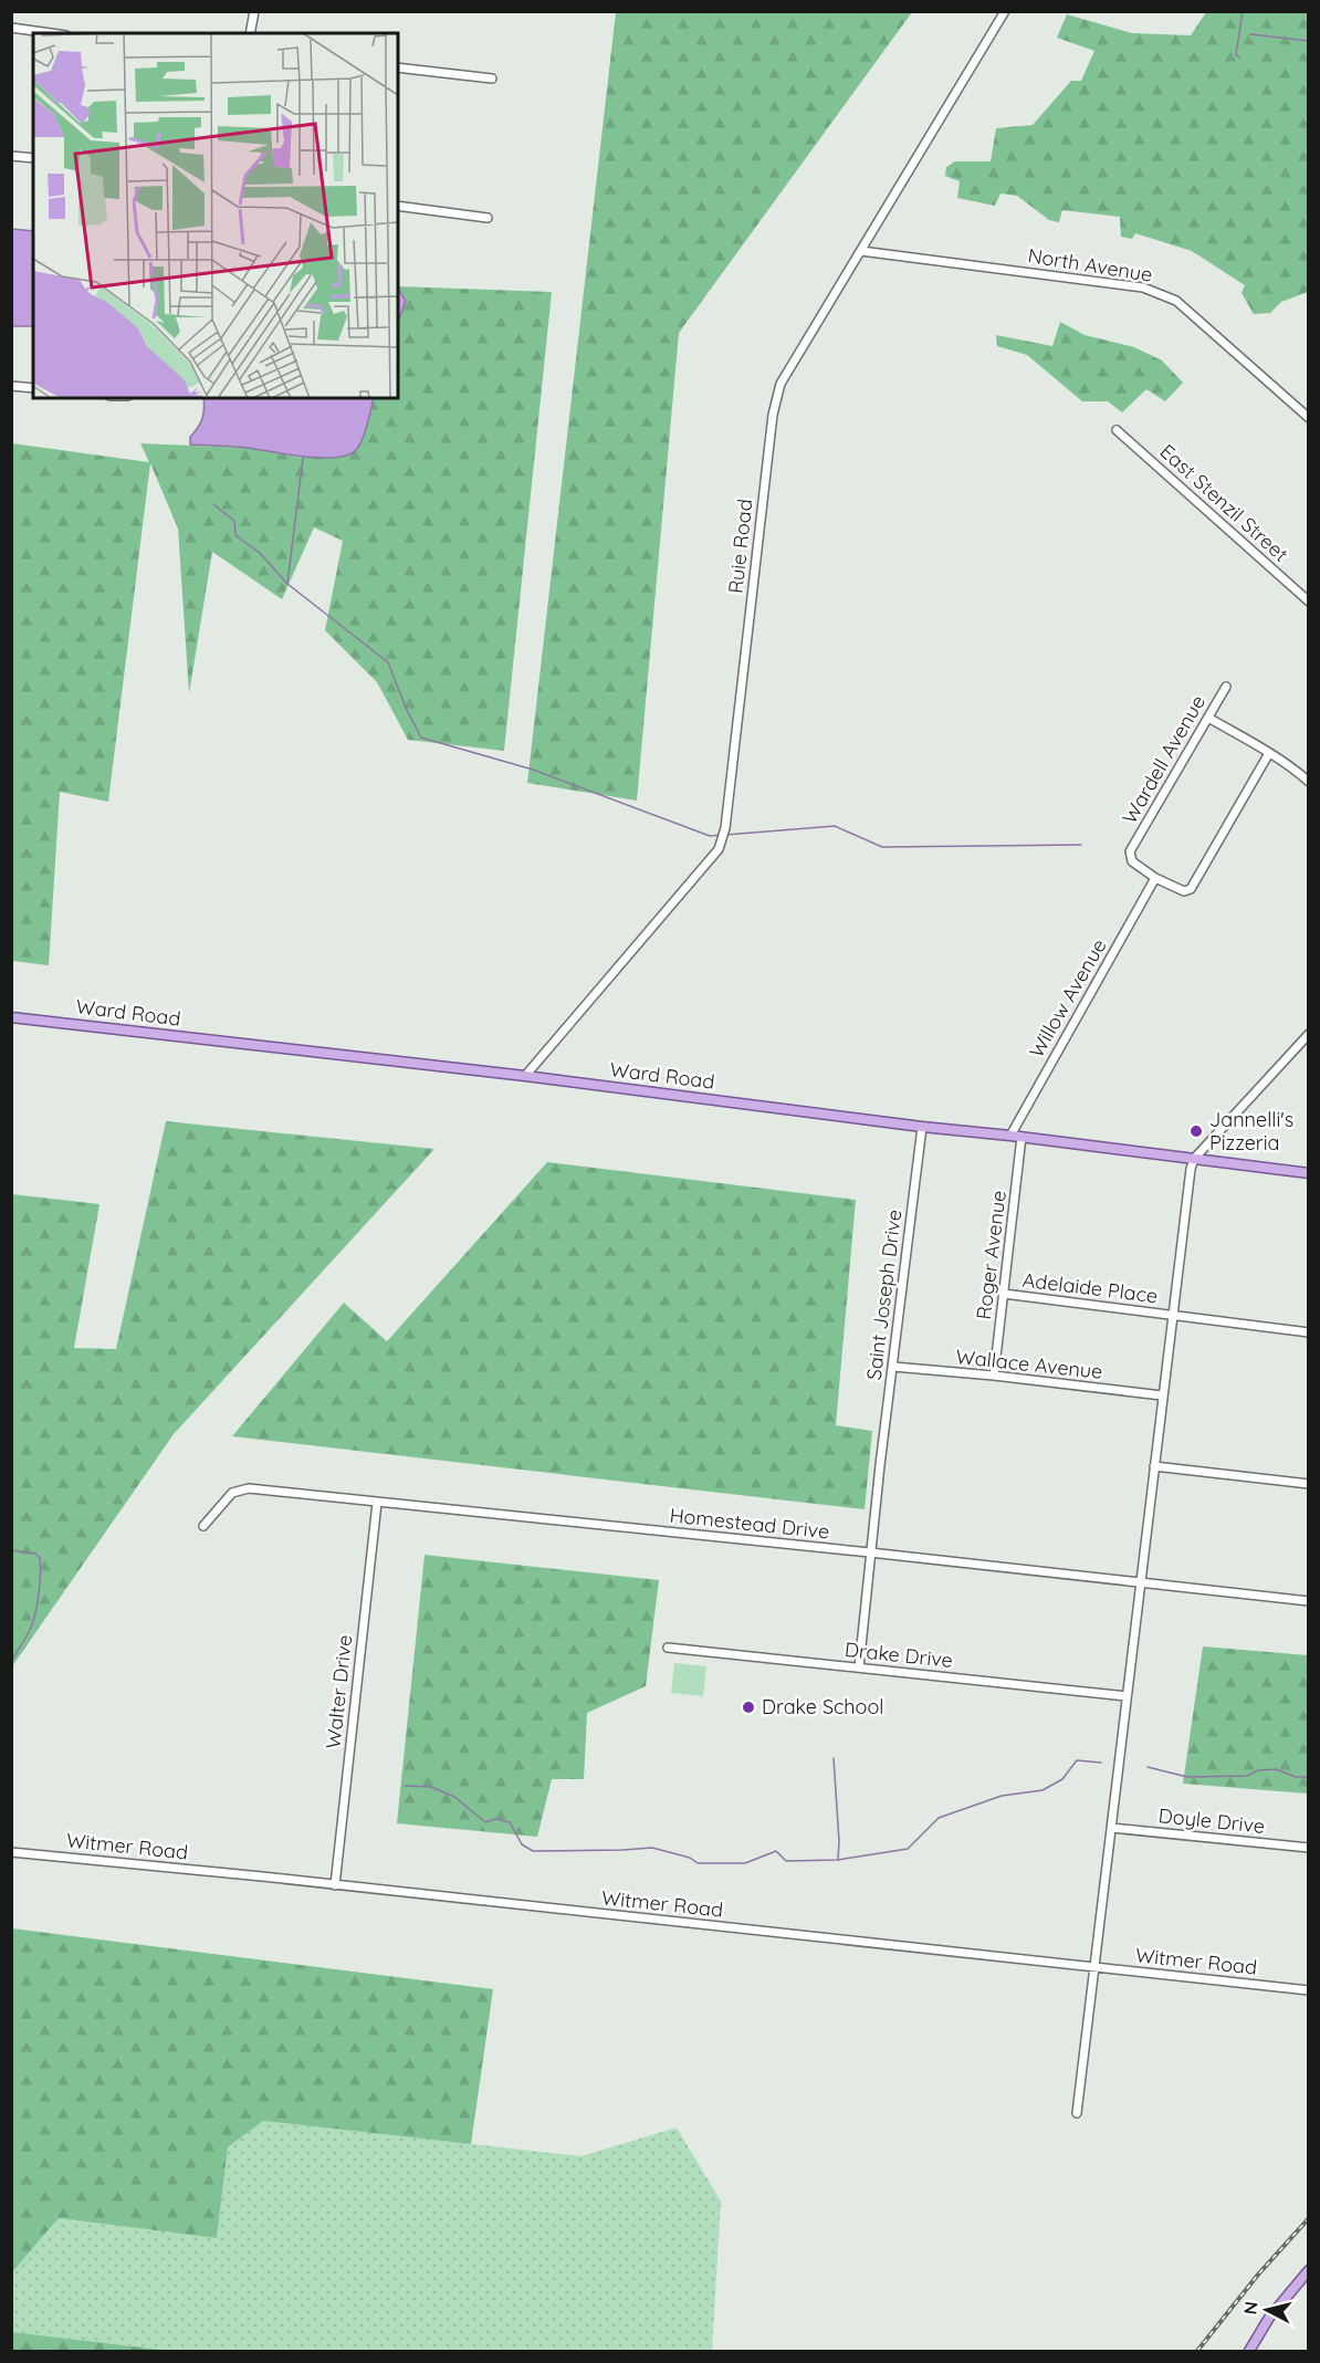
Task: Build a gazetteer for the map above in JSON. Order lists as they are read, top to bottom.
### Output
{
  "streets": {
    "main road": ["Ward Road"],
    "street": [
      "North Avenue",
      "East Stenzil Street",
      "Ruie Road",
      "Wardell Avenue",
      "Willow Avenue",
      "Roger Avenue",
      "Adelaide Place",
      "Saint Joseph Drive",
      "Wallace Avenue",
      "Homestead Drive",
      "Drake Drive",
      "Walter Drive",
      "Doyle Drive",
      "Witmer Road"
    ]
  },
  "crossings": [
    ["North Avenue", "Ruie Road"],
    ["Ruie Road", "Ward Road"],
    ["Wardell Avenue", "Willow Avenue"],
    ["Willow Avenue", "Ward Road"],
    ["Willow Avenue", "Roger Avenue"],
    ["Ward Road", "Roger Avenue"],
    ["Ward Road", "Saint Joseph Drive"],
    ["Roger Avenue", "Adelaide Place"],
    ["Roger Avenue", "Wallace Avenue"],
    ["Saint Joseph Drive", "Wallace Avenue"],
    ["Saint Joseph Drive", "Homestead Drive"],
    ["Saint Joseph Drive", "Drake Drive"],
    ["Homestead Drive", "Walter Drive"],
    ["Walter Drive", "Witmer Road"]
  ],
  "places": ["Jannelli's Pizzeria", "Drake School"],
  "north": "left"
}
